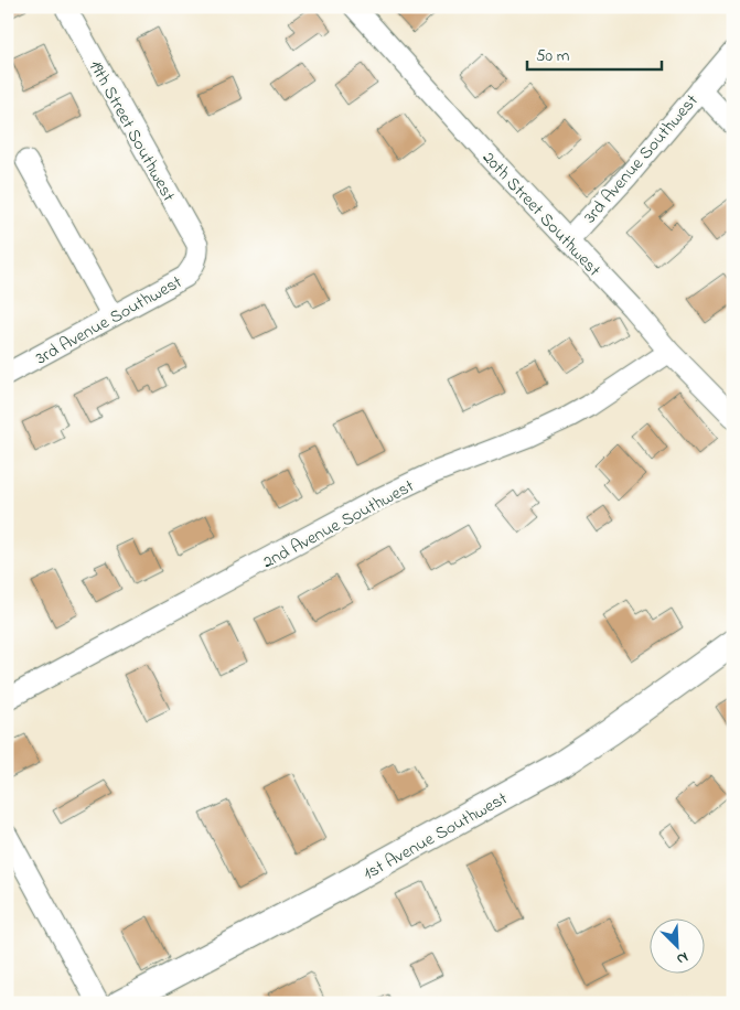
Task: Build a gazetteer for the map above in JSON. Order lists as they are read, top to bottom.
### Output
{
  "streets": {
    "main road": ["1st Avenue Southwest"],
    "street": [
      "19th Street Southwest",
      "3rd Avenue Southwest",
      "20th Street Southwest",
      "2nd Avenue Southwest"
    ]
  },
  "crossings": [
    ["19th Street Southwest", "3rd Avenue Southwest"],
    ["3rd Avenue Southwest", "20th Street Southwest"],
    ["20th Street Southwest", "2nd Avenue Southwest"]
  ],
  "scale_bar": "50 m",
  "north": "bottom right"
}
